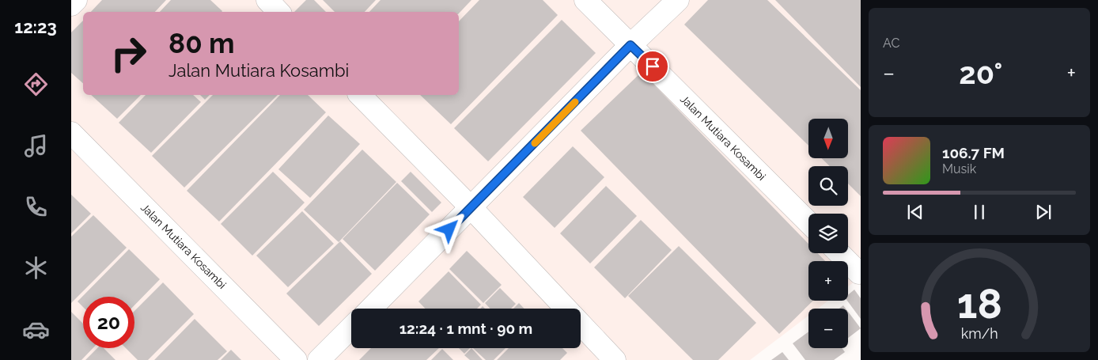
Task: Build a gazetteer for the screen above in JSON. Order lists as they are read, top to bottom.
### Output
{
  "streets": {
    "lane": ["Jalan Mutiara Kosambi"]
  },
  "north": "bottom",
  "page": {
    "tabs": "12:23",
    "tile": "AC",
    "turn": ["80 m", "Jalan Mutiara Kosambi"],
    "heat": ["−", "20°", "+"],
    "map_buttons": ["+", "−"],
    "song": ["106.7 FM", "Musik"],
    "limit": "20",
    "trip": "12:24 · 1 mnt · 90 m",
    "gauge": ["18", "km/h"]
  }
}
